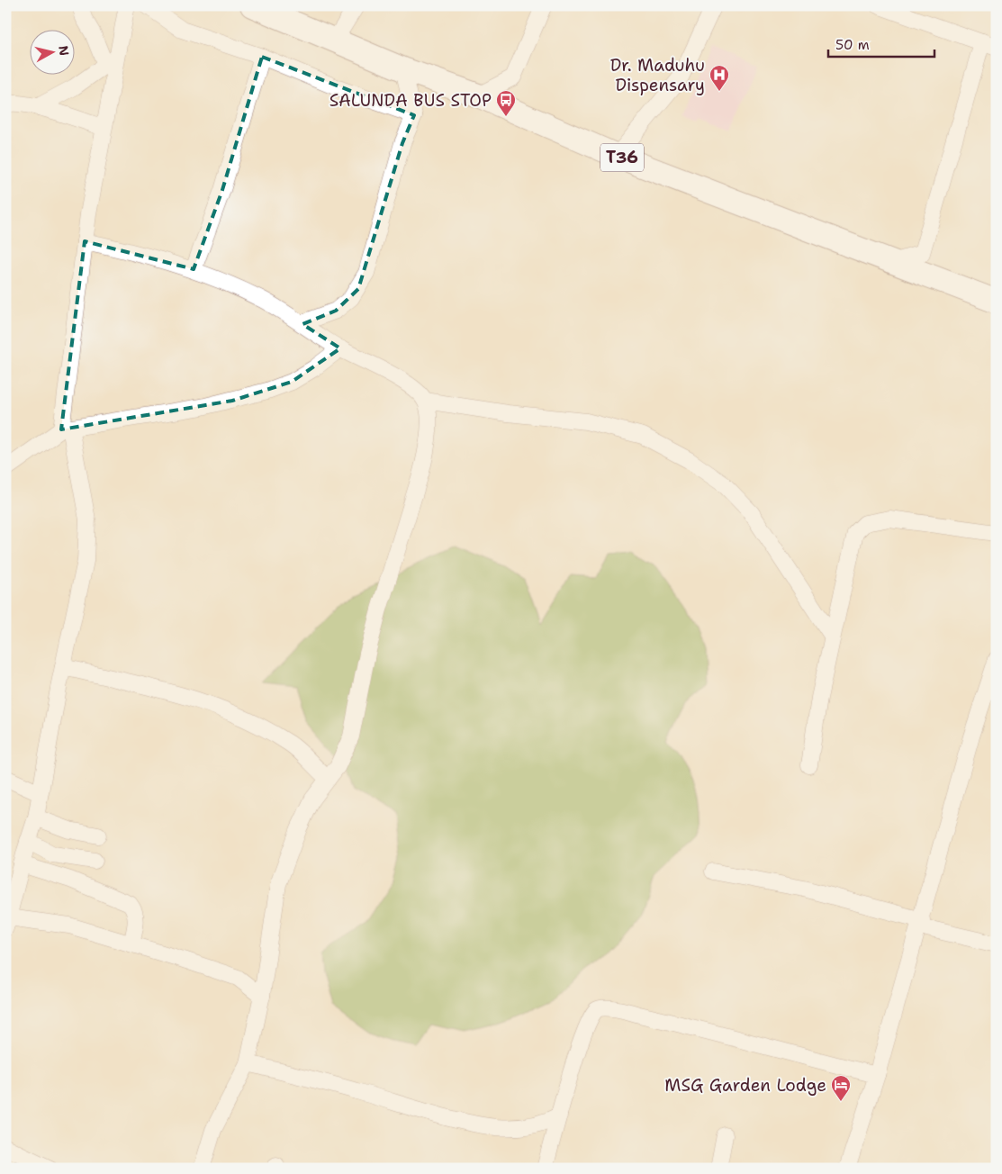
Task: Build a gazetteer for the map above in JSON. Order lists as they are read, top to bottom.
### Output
{
  "streets": {
    "highway": ["T36"]
  },
  "places": {
    "hospital": ["Dr. Maduhu Dispensary"],
    "bus stop": ["SALUNDA BUS STOP"],
    "hotel": ["MSG Garden Lodge"]
  },
  "scale_bar": "50 m",
  "north": "right"
}
